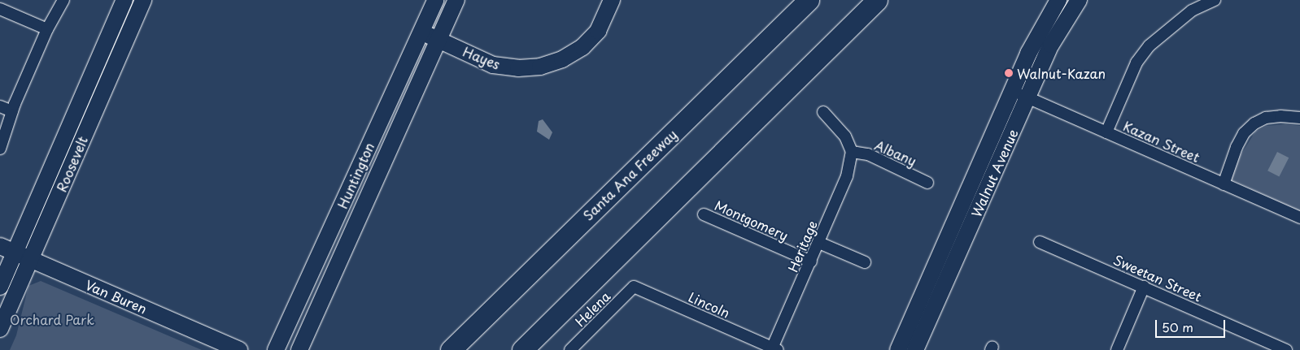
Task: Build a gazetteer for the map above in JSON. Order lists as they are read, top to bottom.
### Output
{
  "streets": {
    "highway": ["Santa Ana Freeway"],
    "street": [
      "Hayes",
      "Kazan Street",
      "Albany",
      "Roosevelt",
      "Walnut Avenue",
      "Huntington",
      "Montgomery",
      "Heritage",
      "Sweetan Street",
      "Van Buren",
      "Lincoln",
      "Helena"
    ]
  },
  "crossings": [
    ["Hayes", "Huntington"],
    ["Kazan Street", "Walnut Avenue"],
    ["Albany", "Heritage"],
    ["Roosevelt", "Van Buren"],
    ["Montgomery", "Heritage"],
    ["Heritage", "Lincoln"],
    ["Lincoln", "Helena"]
  ],
  "parks": ["Orchard Park"],
  "places": ["Walnut-Kazan"],
  "scale_bar": "50 m"
}
